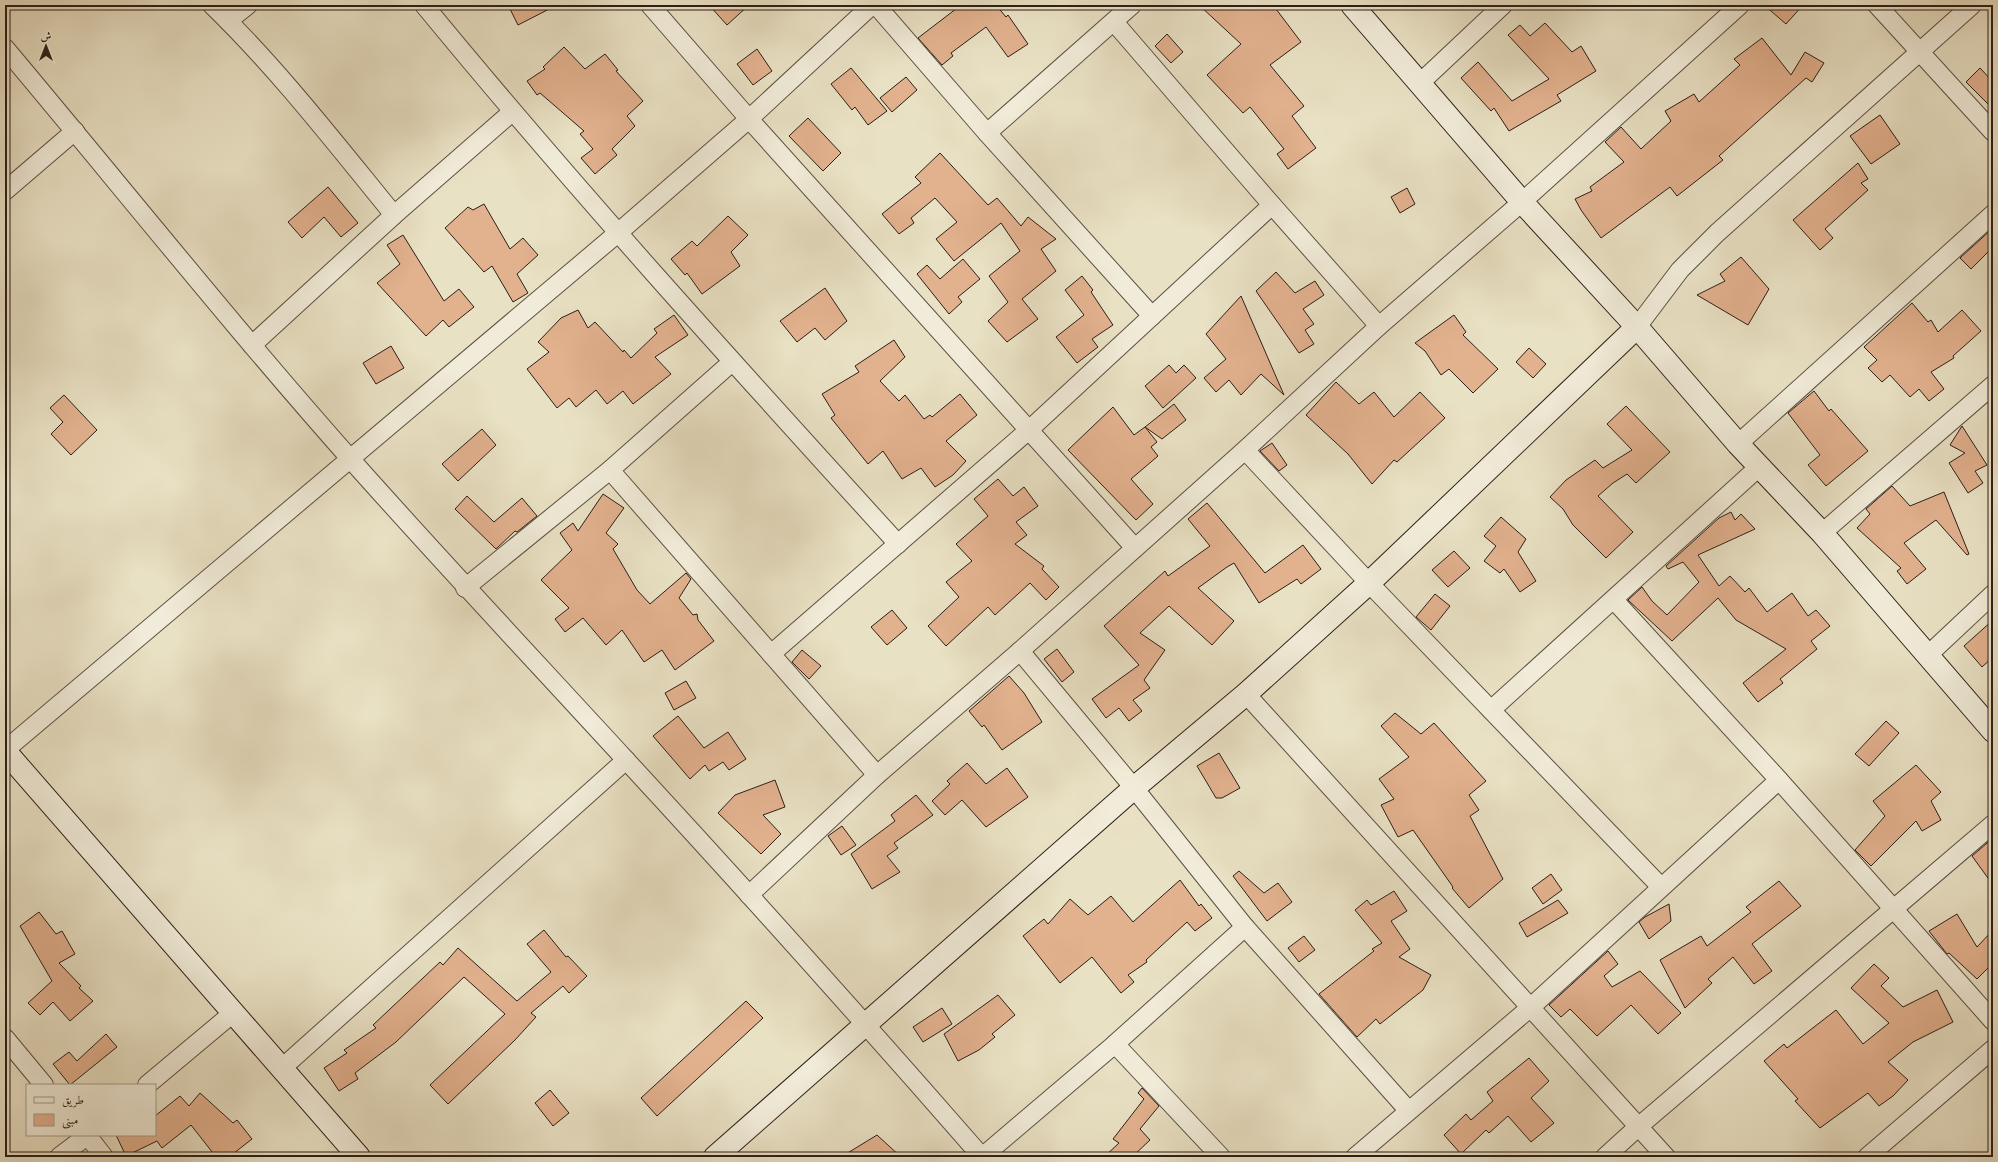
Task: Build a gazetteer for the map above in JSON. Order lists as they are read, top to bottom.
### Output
{
  "legend": ["طريق", "مبنى"],
  "north": "top"
}
